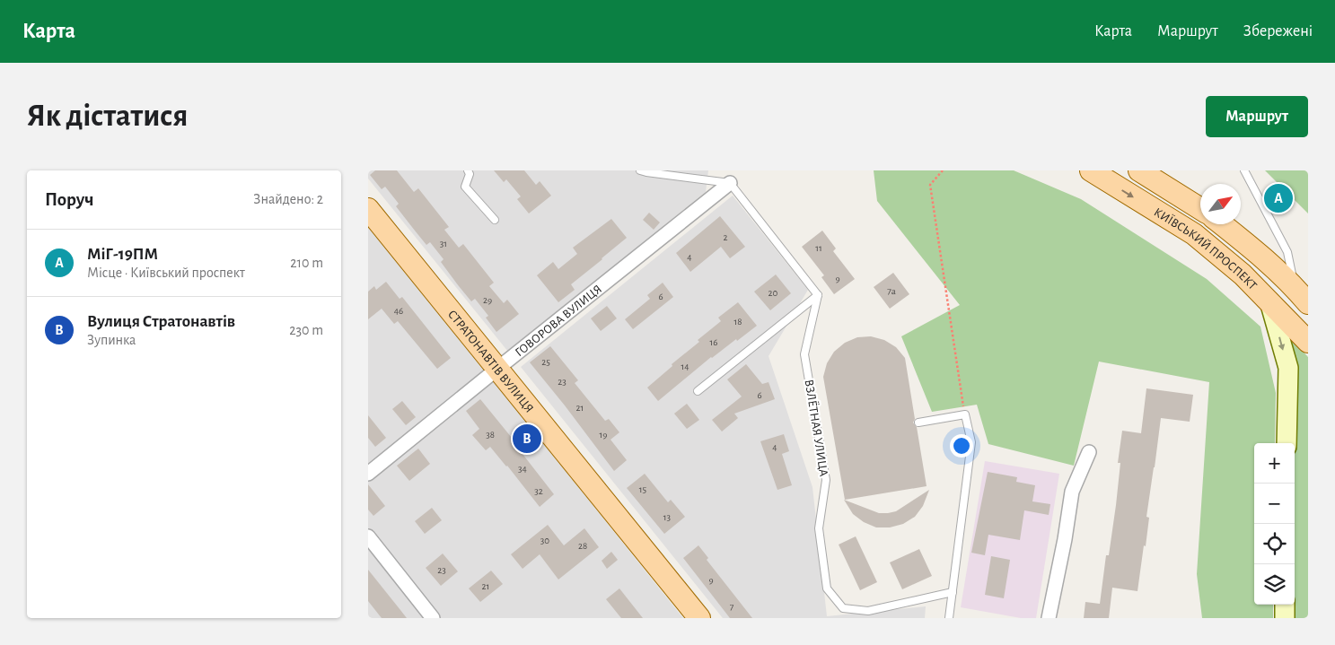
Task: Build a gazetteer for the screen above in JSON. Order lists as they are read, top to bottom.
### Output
{
  "streets": {
    "main road": ["КИЇВСЬКИЙ ПРОСПЕКТ", "СТРАТОНАВТІВ ВУЛИЦЯ"],
    "street": ["ГОВОРОВА ВУЛИЦЯ"],
    "lane": ["ВЗЛЁТНАЯ УЛИЦА"]
  },
  "crossings": [
    ["ГОВОРОВА ВУЛИЦЯ", "СТРАТОНАВТІВ ВУЛИЦЯ"]
  ],
  "house_numbers": [
    "2",
    "31",
    "11",
    "4",
    "9",
    "7а",
    "20",
    "6",
    "29",
    "46",
    "18",
    "16",
    "25",
    "14",
    "23",
    "6",
    "21",
    "38",
    "19",
    "4",
    "34",
    "15",
    "32",
    "13",
    "30",
    "28",
    "23",
    "9",
    "21",
    "7"
  ],
  "north": "top right",
  "page": {
    "header": "Карта",
    "nav": ["Карта", "Маршрут", "Збережені"],
    "buttons": "Маршрут",
    "title": "Як дістатися",
    "heading": ["Поруч", "Знайдено: 2"],
    "pins": ["A", "B"],
    "list": [
      {
        "mark": "A",
        "name": "МіГ-19ПМ",
        "note": "Місце · Київський проспект",
        "value": "210 m"
      },
      {
        "mark": "B",
        "name": "Вулиця Стратонавтів",
        "note": "Зупинка",
        "value": "230 m"
      }
    ],
    "map_buttons": ["+", "−"]
  }
}
